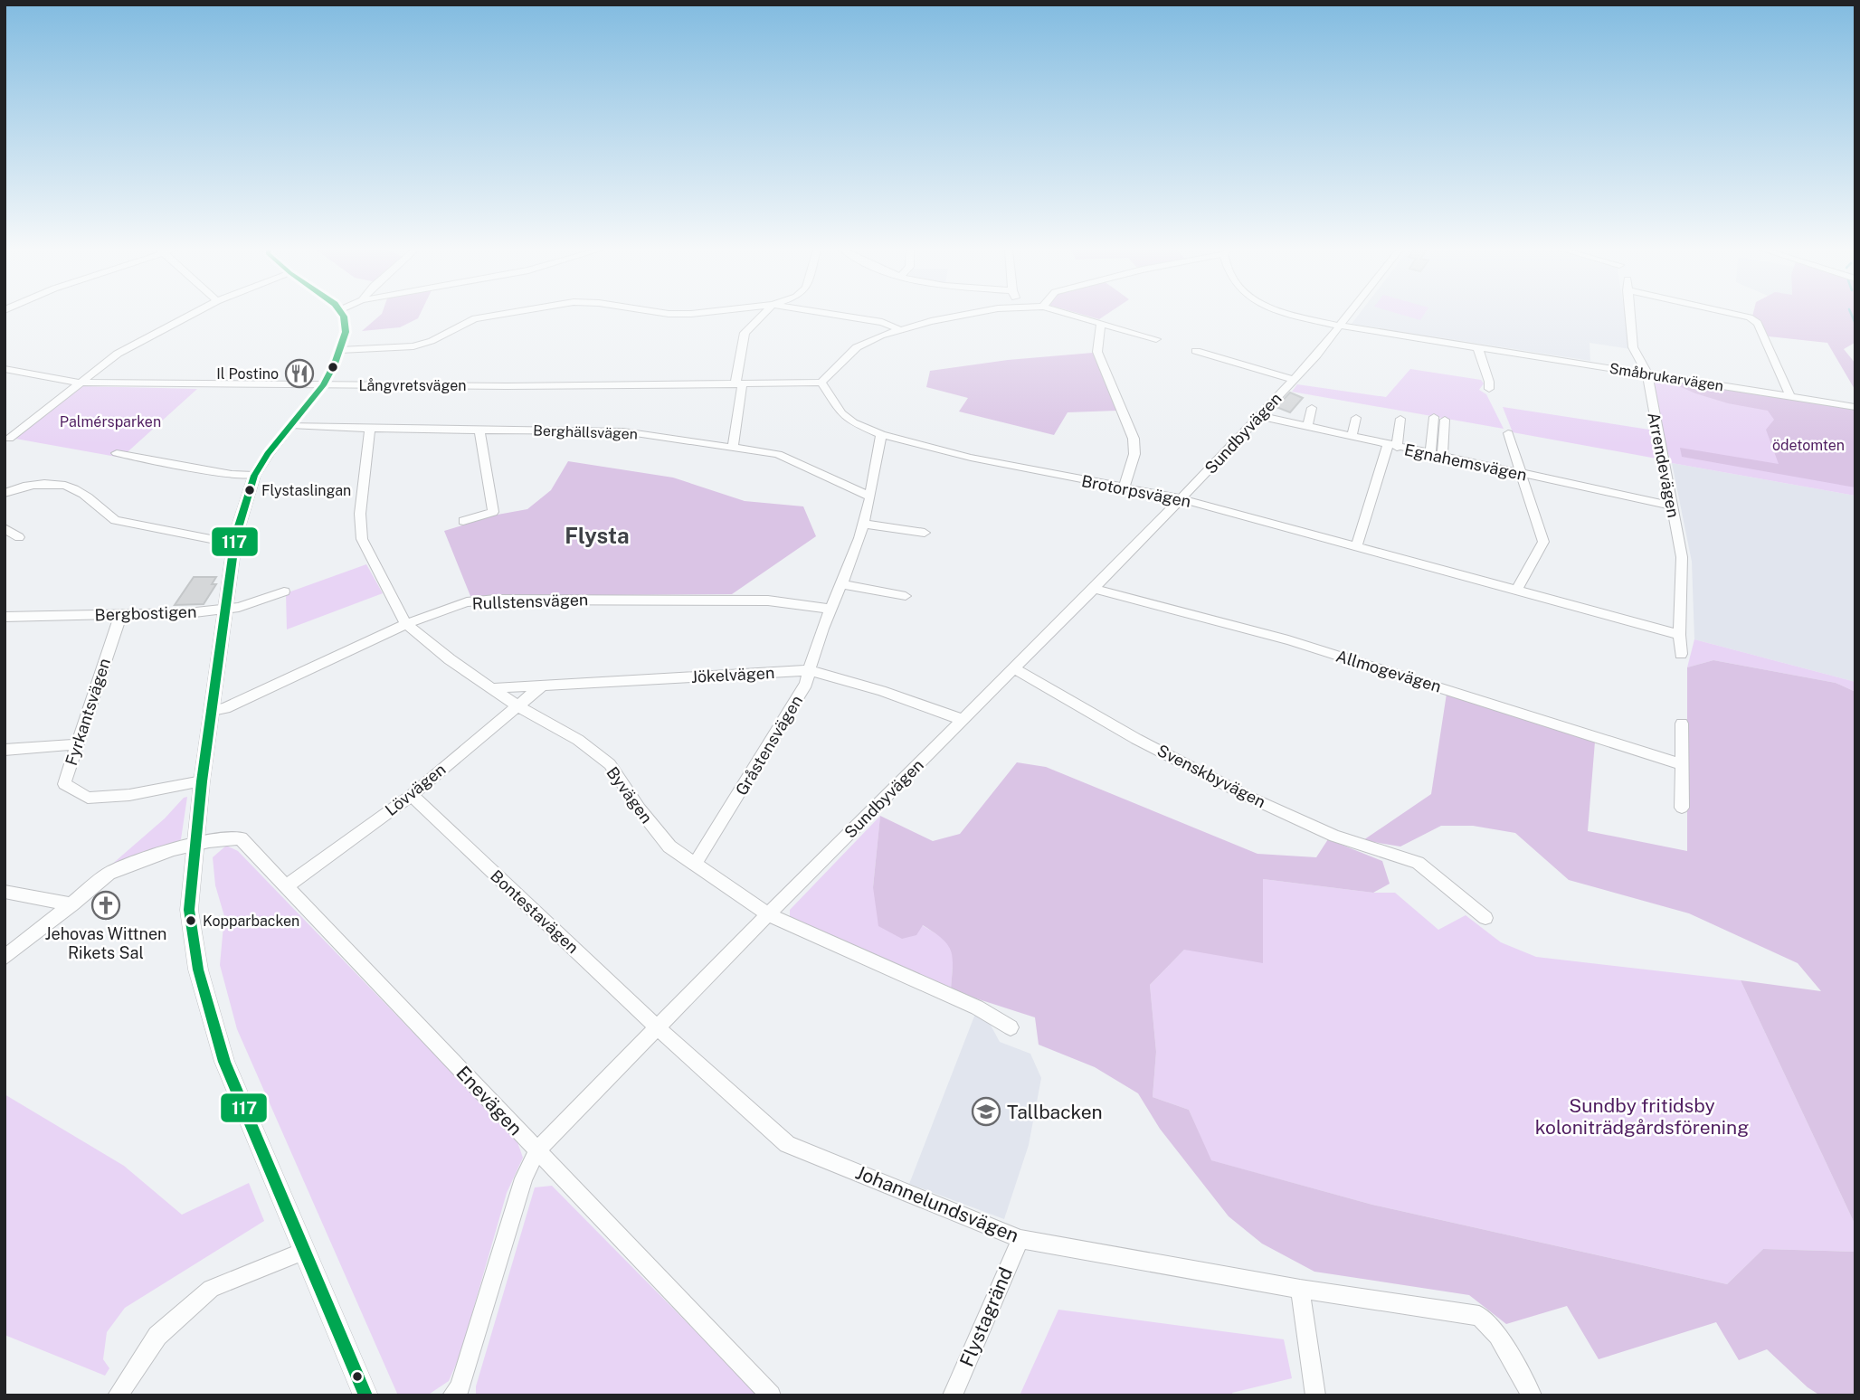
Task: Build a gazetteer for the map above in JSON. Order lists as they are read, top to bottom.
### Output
{
  "streets": {
    "street": [
      "Småbrukarvägen",
      "Långvretsvägen",
      "Berghällsvägen",
      "Sundbyvägen",
      "Egnahemsvägen",
      "Arrendevägen",
      "Brotorpsvägen",
      "Rullstensvägen",
      "Bergbostigen",
      "Allmogevägen",
      "Jökelvägen",
      "Fyrkantsvägen",
      "Gråstensvägen",
      "Svenskbyvägen",
      "Lövvägen",
      "Byvägen",
      "Bontestavägen",
      "Enevägen",
      "Johannelundsvägen",
      "Flystagränd"
    ]
  },
  "crossings": [
    ["Småbrukarvägen", "Sundbyvägen"],
    ["Småbrukarvägen", "Arrendevägen"],
    ["Långvretsvägen", "Brotorpsvägen"],
    ["Berghällsvägen", "Gråstensvägen"],
    ["Berghällsvägen", "Byvägen"],
    ["Sundbyvägen", "Egnahemsvägen"],
    ["Sundbyvägen", "Brotorpsvägen"],
    ["Sundbyvägen", "Allmogevägen"],
    ["Sundbyvägen", "Jökelvägen"],
    ["Sundbyvägen", "Svenskbyvägen"],
    ["Sundbyvägen", "Byvägen"],
    ["Sundbyvägen", "Bontestavägen"],
    ["Sundbyvägen", "Enevägen"],
    ["Sundbyvägen", "Johannelundsvägen"],
    ["Egnahemsvägen", "Arrendevägen"],
    ["Arrendevägen", "Brotorpsvägen"],
    ["Brotorpsvägen", "Gråstensvägen"],
    ["Rullstensvägen", "Gråstensvägen"],
    ["Rullstensvägen", "Byvägen"],
    ["Bergbostigen", "Fyrkantsvägen"],
    ["Jökelvägen", "Gråstensvägen"],
    ["Jökelvägen", "Lövvägen"],
    ["Jökelvägen", "Byvägen"],
    ["Gråstensvägen", "Byvägen"],
    ["Lövvägen", "Byvägen"],
    ["Lövvägen", "Bontestavägen"],
    ["Lövvägen", "Enevägen"],
    ["Bontestavägen", "Johannelundsvägen"],
    ["Johannelundsvägen", "Flystagränd"]
  ],
  "districts": ["Flysta"],
  "parks": ["Palmérsparken", "ödetomten", "Sundby fritidsby koloniträdgårdsförening"],
  "places": {
    "restaurant": ["Il Postino"],
    "other": ["Flystaslingan", "Kopparbacken"],
    "church": ["Jehovas Wittnen Rikets Sal"],
    "school or university": ["Tallbacken"]
  },
  "lines": ["transit line 117"]
}
